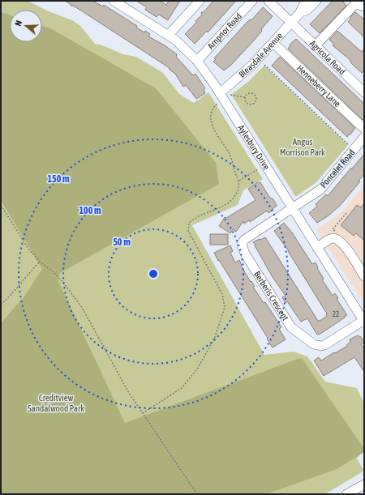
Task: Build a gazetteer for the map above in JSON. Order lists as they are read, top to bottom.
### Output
{
  "streets": {
    "street": [
      "Arnprior Road",
      "Bleasdale Avenue",
      "Agricola Road",
      "Henneberry Lane",
      "Aylesbury Drive",
      "Poncelet Road",
      "Berberis Crescent"
    ]
  },
  "crossings": [
    ["Arnprior Road", "Aylesbury Drive"],
    ["Bleasdale Avenue", "Agricola Road"],
    ["Bleasdale Avenue", "Henneberry Lane"],
    ["Bleasdale Avenue", "Aylesbury Drive"],
    ["Aylesbury Drive", "Poncelet Road"],
    ["Aylesbury Drive", "Berberis Crescent"],
    ["Poncelet Road", "Berberis Crescent"]
  ],
  "parks": ["Angus Morrison Park", "Creditview Sandalwood Park"],
  "house_numbers": ["22"],
  "north": "left",
  "rings": ["150 m", "100 m", "50 m"]
}
